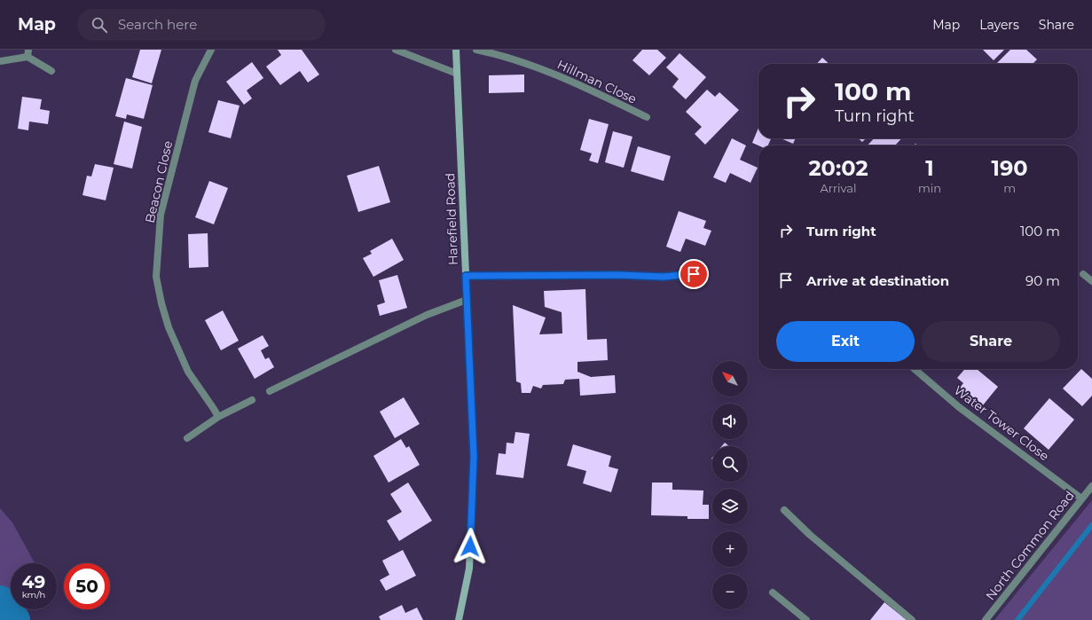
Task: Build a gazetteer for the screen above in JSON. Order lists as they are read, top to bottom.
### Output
{
  "streets": {
    "main road": ["Harefield Road"],
    "street": [
      "Hillman Close",
      "Beacon Close",
      "Water Tower Close",
      "North Common Road"
    ]
  },
  "crossings": [
    ["Water Tower Close", "North Common Road"]
  ],
  "north": "top left",
  "page": {
    "header": "Map",
    "search": "Search here",
    "nav": ["Map", "Layers", "Share"],
    "turn": ["100 m", "Turn right"],
    "eta": [
      "20:02",
      "Arrival",
      "1",
      "min",
      "190",
      "m"
    ],
    "list": [
      {
        "name": "Turn right",
        "value": "100 m"
      },
      {
        "name": "Arrive at destination",
        "value": "90 m"
      }
    ],
    "buttons": ["Exit", "Share"],
    "map_buttons": ["+", "−"],
    "speed": "49 km/h",
    "limit": "50"
  }
}
